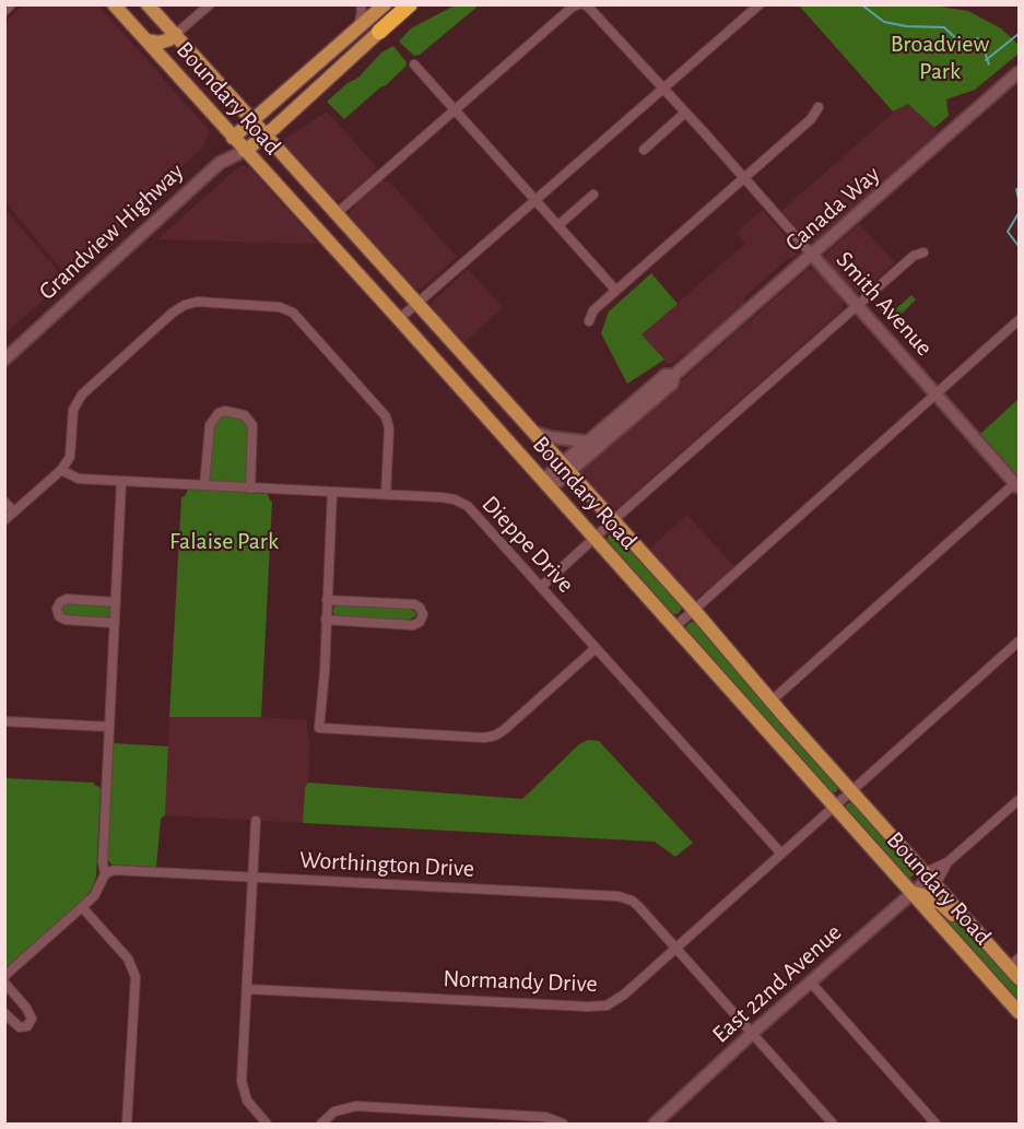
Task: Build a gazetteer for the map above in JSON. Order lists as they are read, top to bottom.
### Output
{
  "streets": {
    "main road": [
      "Boundary Road",
      "Canada Way",
      "Grandview Highway",
      "Smith Avenue",
      "East 22nd Avenue"
    ],
    "street": ["Dieppe Drive", "Worthington Drive", "Normandy Drive"]
  },
  "crossings": [
    ["Boundary Road", "Canada Way"],
    ["Boundary Road", "Grandview Highway"],
    ["Boundary Road", "Normandy Drive"],
    ["Boundary Road", "East 22nd Avenue"],
    ["Canada Way", "Smith Avenue"],
    ["Dieppe Drive", "Normandy Drive"],
    ["Worthington Drive", "Normandy Drive"],
    ["Worthington Drive", "East 22nd Avenue"]
  ],
  "parks": ["Broadview Park", "Falaise Park"]
}
